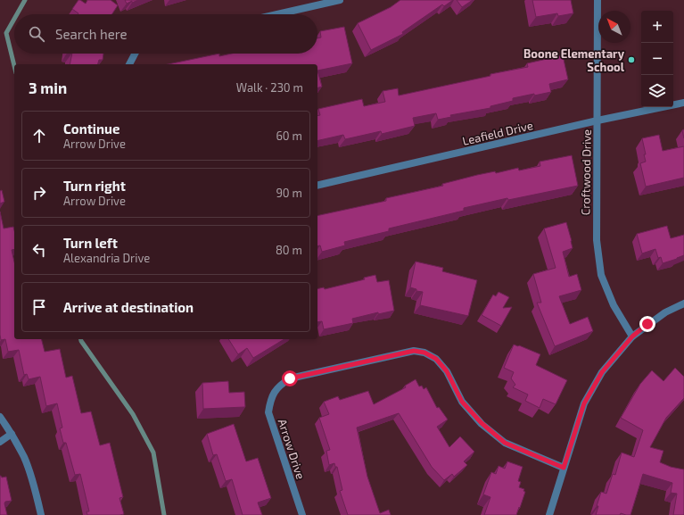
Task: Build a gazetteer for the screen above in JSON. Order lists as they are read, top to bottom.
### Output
{
  "streets": {
    "street": ["Leafield Drive", "Croftwood Drive", "Arrow Drive"]
  },
  "crossings": [
    ["Leafield Drive", "Croftwood Drive"]
  ],
  "places": ["Boone Elementary School"],
  "north": "top left",
  "page": {
    "map_buttons": ["+", "−"],
    "search": "Search here",
    "heading": ["3 min", "Walk · 230 m"],
    "list": [
      ["Continue", "Arrow Drive", "60 m"],
      ["Turn right", "Arrow Drive", "90 m"],
      ["Turn left", "Alexandria Drive", "80 m"],
      "Arrive at destination"
    ]
  }
}
